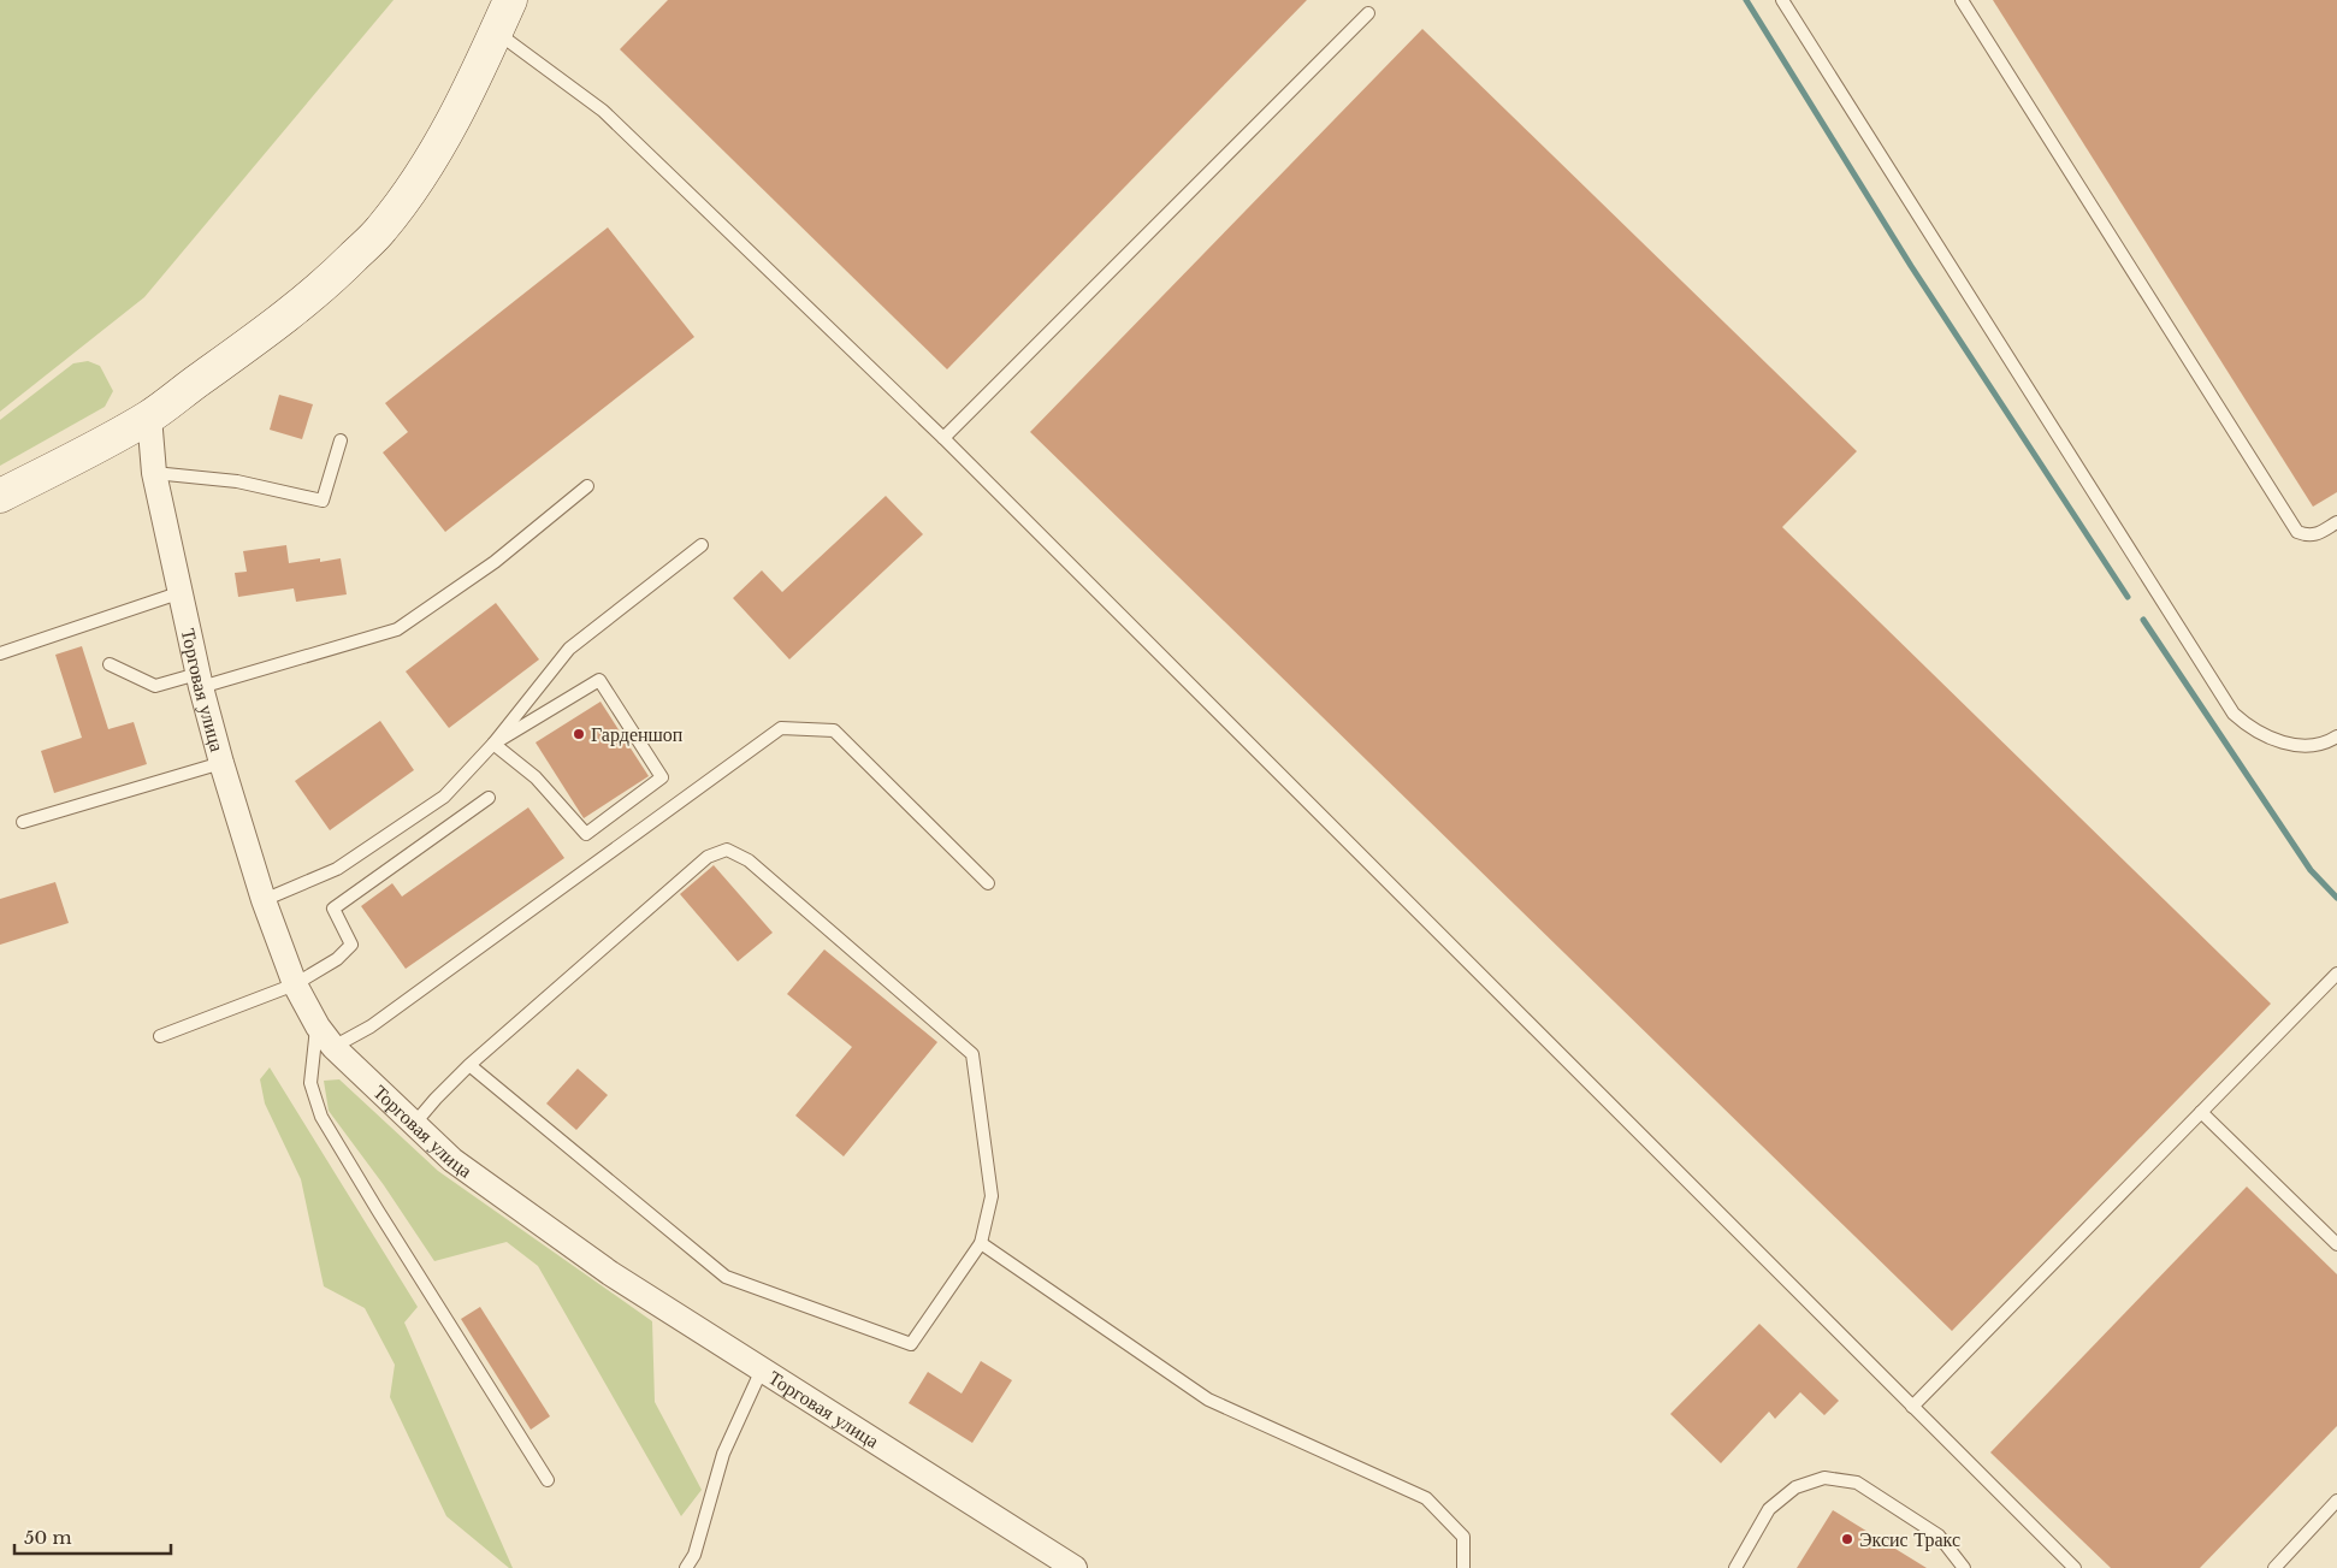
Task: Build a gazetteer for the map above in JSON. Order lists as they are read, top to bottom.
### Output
{
  "streets": {
    "street": ["Торговая улица"]
  },
  "places": ["Гарденшоп", "Эксис Тракс"],
  "scale_bar": "50 m"
}
